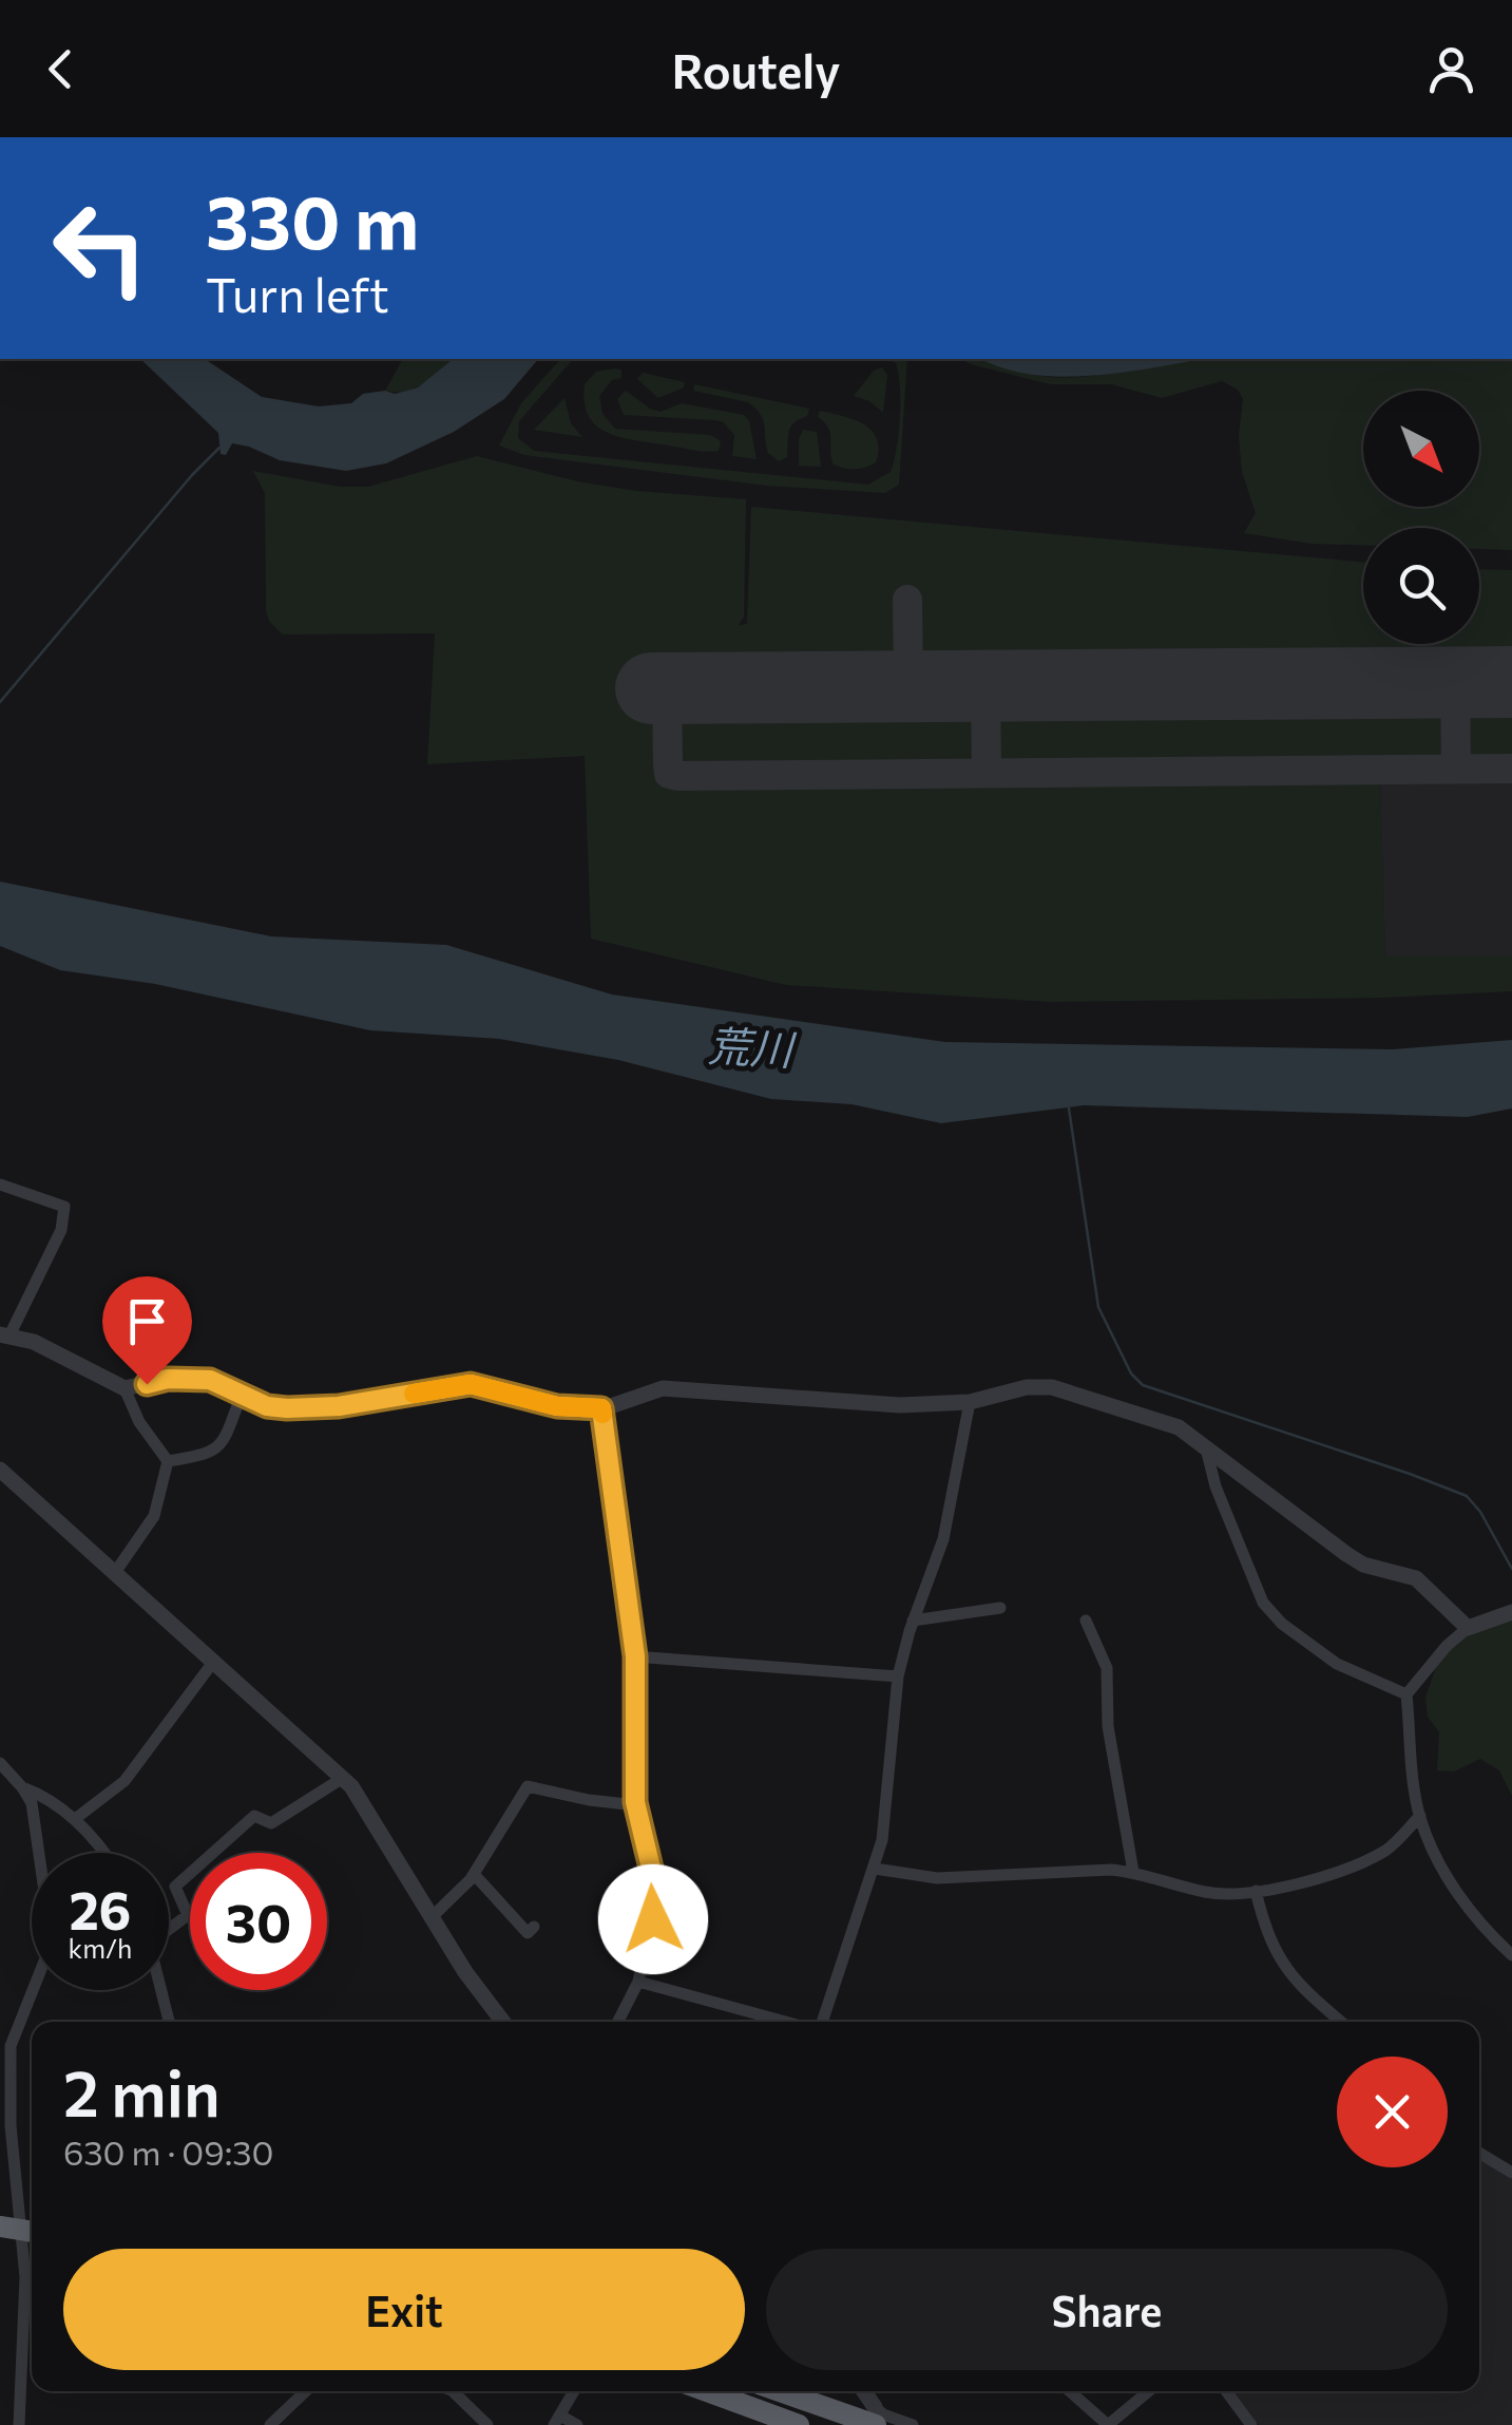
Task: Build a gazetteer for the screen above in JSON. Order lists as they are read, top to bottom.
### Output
{
  "water": ["荒川"],
  "north": "bottom right",
  "page": {
    "header": "Routely",
    "turn": ["330 m", "Turn left"],
    "speed": "26 km/h",
    "limit": "30",
    "heading": ["2 min", "630 m · 09:30"],
    "buttons": ["Exit", "Share"]
  }
}
